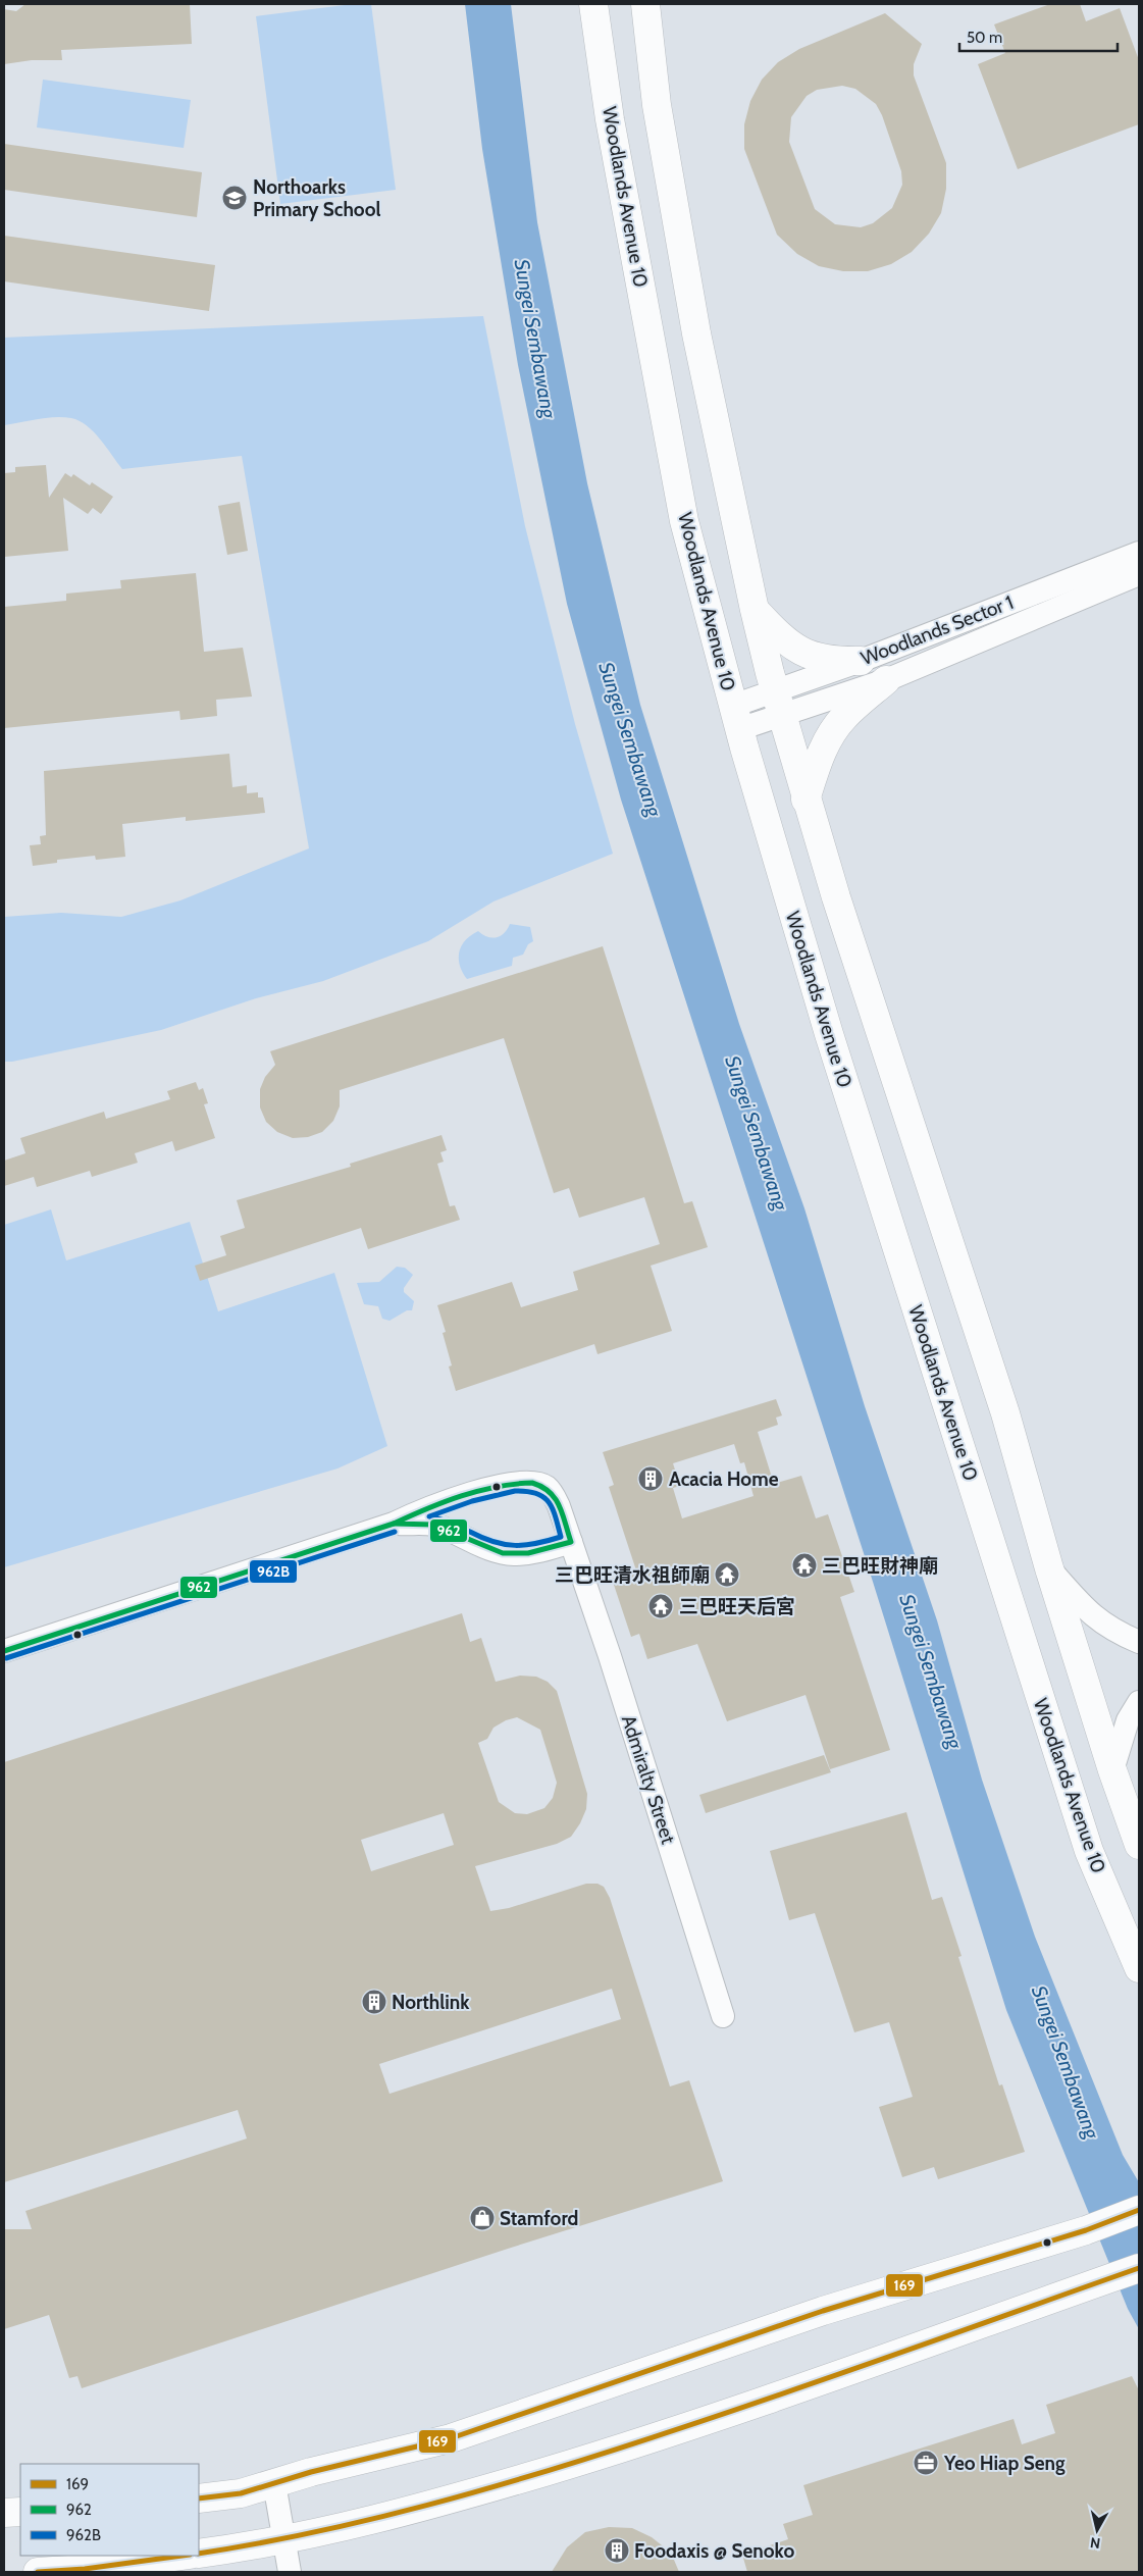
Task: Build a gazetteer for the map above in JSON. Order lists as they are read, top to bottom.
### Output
{
  "streets": {
    "main road": ["Woodlands Avenue 10"],
    "street": ["Woodlands Sector 1", "Admiralty Street"]
  },
  "crossings": [
    ["Woodlands Avenue 10", "Woodlands Sector 1"]
  ],
  "water": ["Sungei Sembawang"],
  "places": {
    "school or university": ["Northoarks Primary School"],
    "building": ["Acacia Home", "Northlink", "Foodaxis @ Senoko"],
    "temple": ["三巴旺財神廟", "三巴旺清水祖師廟", "三巴旺天后宮"],
    "shop": ["Stamford"],
    "office": ["Yeo Hiap Seng"]
  },
  "lines": ["transit line 962", "transit line 962B", "transit line 169"],
  "legend": ["169", "962", "962B"],
  "scale_bar": "50 m",
  "north": "bottom"
}
